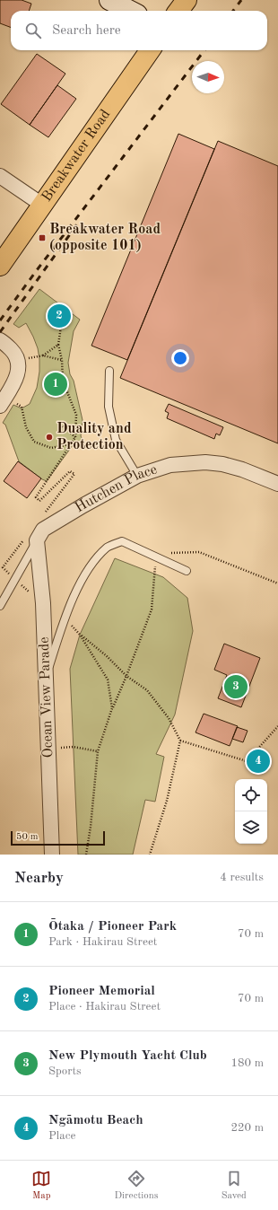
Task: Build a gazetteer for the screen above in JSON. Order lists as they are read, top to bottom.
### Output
{
  "streets": {
    "highway": ["Breakwater Road"],
    "street": ["Hutchen Place", "Ocean View Parade"]
  },
  "crossings": [
    ["Hutchen Place", "Ocean View Parade"]
  ],
  "places": {
    "transit": ["Breakwater Road (opposite 101)"],
    "other": ["Duality and Protection"]
  },
  "scale_bar": "50 m",
  "north": "right",
  "page": {
    "search": "Search here",
    "pins": [
      "2",
      "1",
      "3",
      "4"
    ],
    "scale": "50 m",
    "heading": ["Nearby", "4 results"],
    "list": [
      {
        "mark": "1",
        "name": "Ōtaka / Pioneer Park",
        "note": "Park · Hakirau Street",
        "value": "70 m"
      },
      {
        "mark": "2",
        "name": "Pioneer Memorial",
        "note": "Place · Hakirau Street",
        "value": "70 m"
      },
      {
        "mark": "3",
        "name": "New Plymouth Yacht Club",
        "note": "Sports",
        "value": "180 m"
      },
      {
        "mark": "4",
        "name": "Ngāmotu Beach",
        "note": "Place",
        "value": "220 m"
      }
    ],
    "nav": ["Map", "Directions", "Saved"]
  }
}
